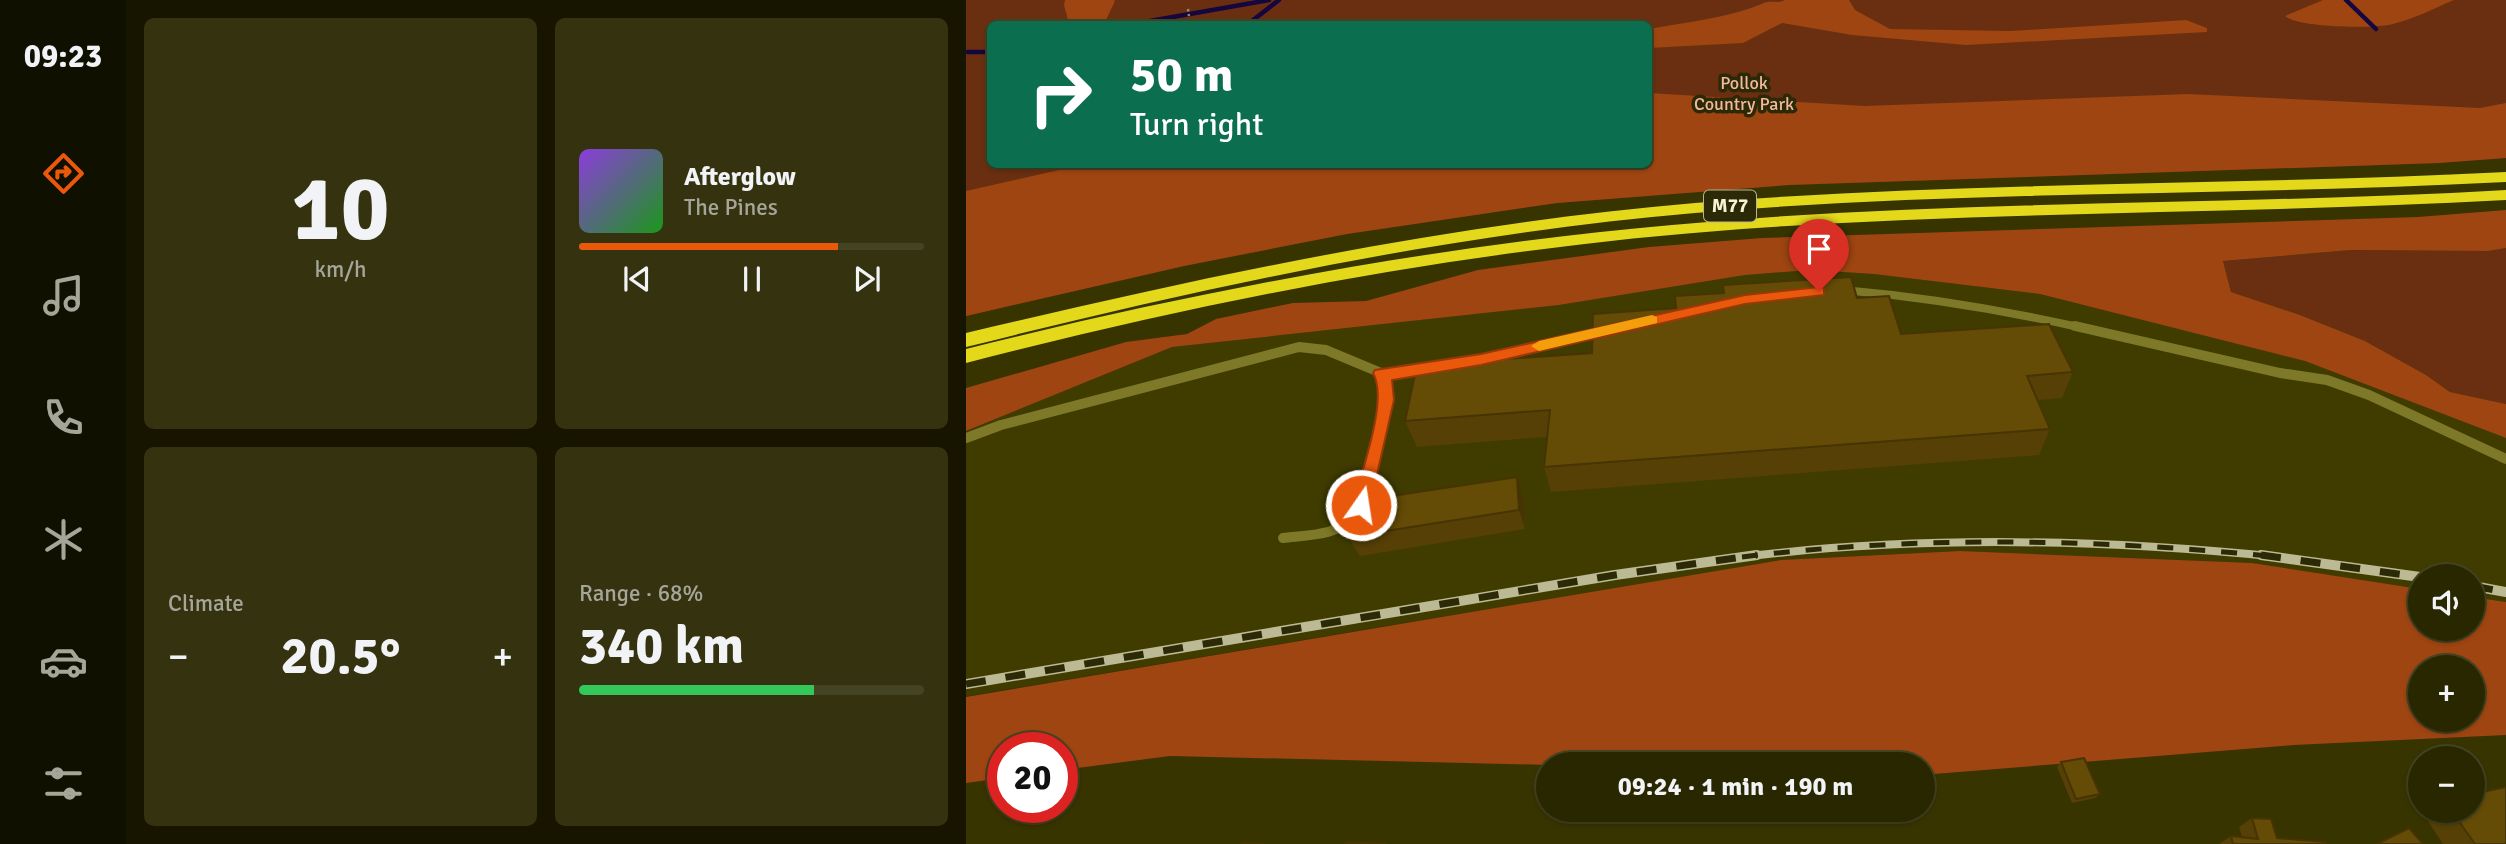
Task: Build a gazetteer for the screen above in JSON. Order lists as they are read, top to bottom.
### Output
{
  "streets": {
    "highway": ["M77"]
  },
  "parks": ["Pollok Country Park"],
  "page": {
    "tabs": "09:23",
    "tile": [
      ["10", "km/h"],
      "Climate",
      ["Range · 68%", "340 km"]
    ],
    "turn": ["50 m", "Turn right"],
    "song": ["Afterglow", "The Pines"],
    "map_buttons": ["+", "−"],
    "heat": ["−", "20.5°", "+"],
    "limit": "20",
    "trip": "09:24 · 1 min · 190 m"
  }
}
